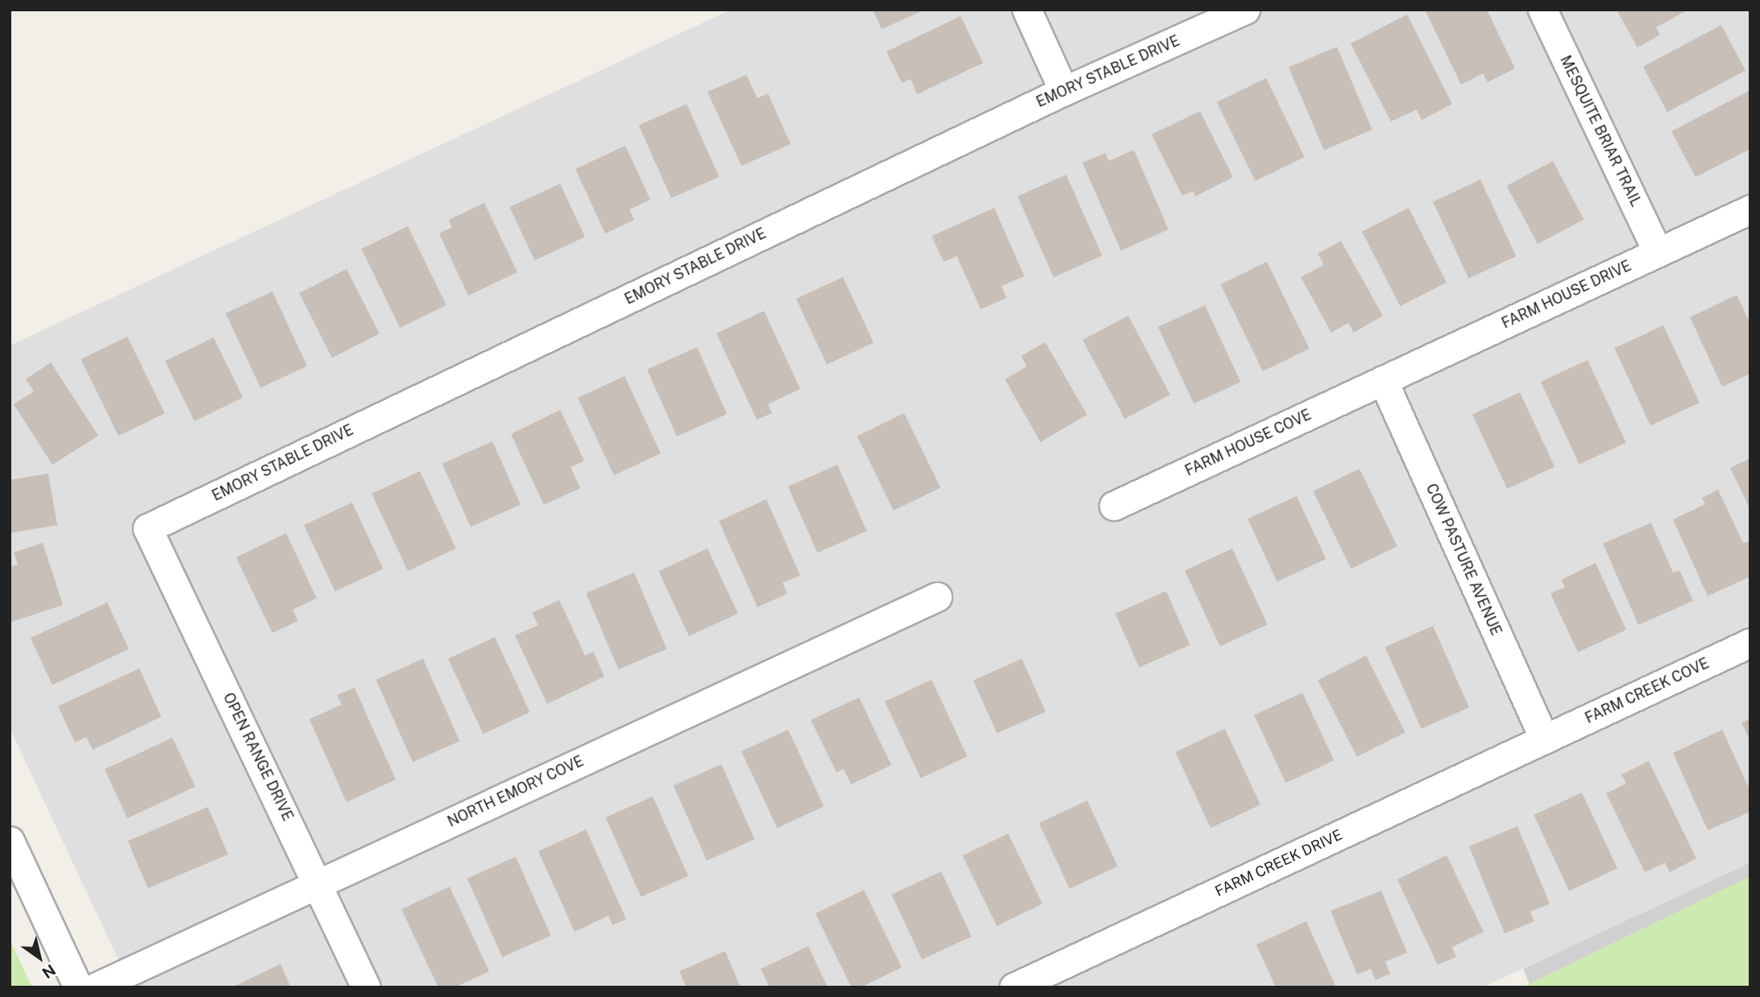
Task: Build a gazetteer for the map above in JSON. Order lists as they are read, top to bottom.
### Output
{
  "streets": {
    "street": [
      "EMORY STABLE DRIVE",
      "MESQUITE BRIAR TRAIL",
      "FARM HOUSE DRIVE",
      "FARM HOUSE COVE",
      "COW PASTURE AVENUE",
      "FARM CREEK COVE",
      "OPEN RANGE DRIVE",
      "NORTH EMORY COVE",
      "FARM CREEK DRIVE"
    ]
  },
  "crossings": [
    ["EMORY STABLE DRIVE", "OPEN RANGE DRIVE"],
    ["MESQUITE BRIAR TRAIL", "FARM HOUSE DRIVE"],
    ["FARM HOUSE DRIVE", "FARM HOUSE COVE"],
    ["FARM HOUSE DRIVE", "COW PASTURE AVENUE"],
    ["FARM HOUSE COVE", "COW PASTURE AVENUE"],
    ["COW PASTURE AVENUE", "FARM CREEK COVE"],
    ["COW PASTURE AVENUE", "FARM CREEK DRIVE"],
    ["FARM CREEK COVE", "FARM CREEK DRIVE"],
    ["OPEN RANGE DRIVE", "NORTH EMORY COVE"]
  ],
  "north": "bottom right"
}
